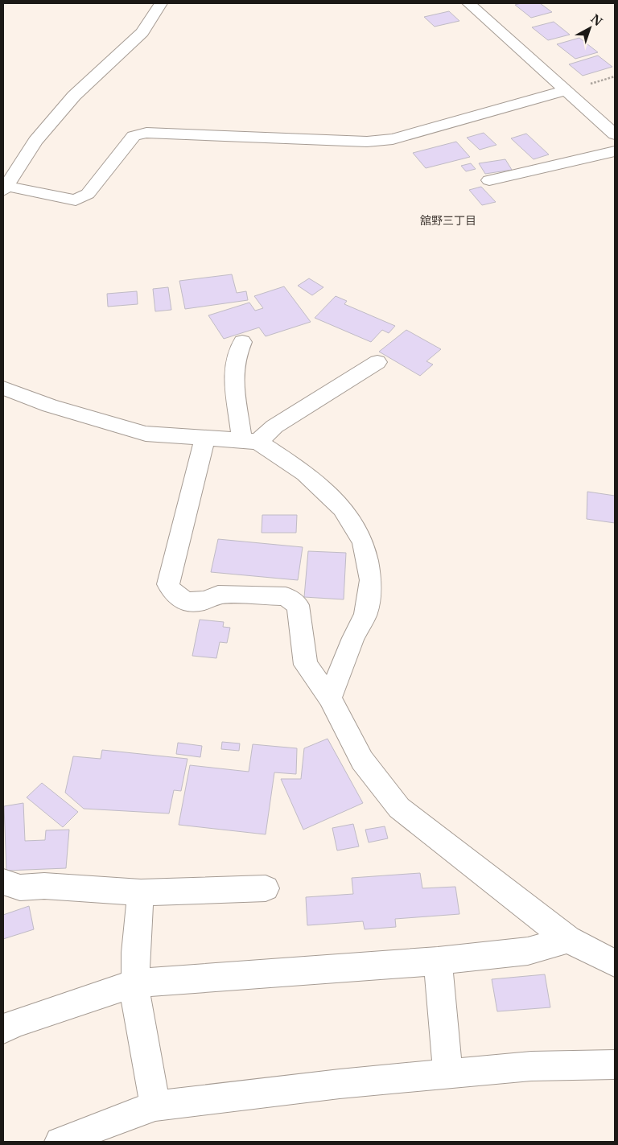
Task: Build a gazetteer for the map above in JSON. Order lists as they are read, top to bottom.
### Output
{
  "districts": ["舘野三丁目"],
  "north": "top right"
}
